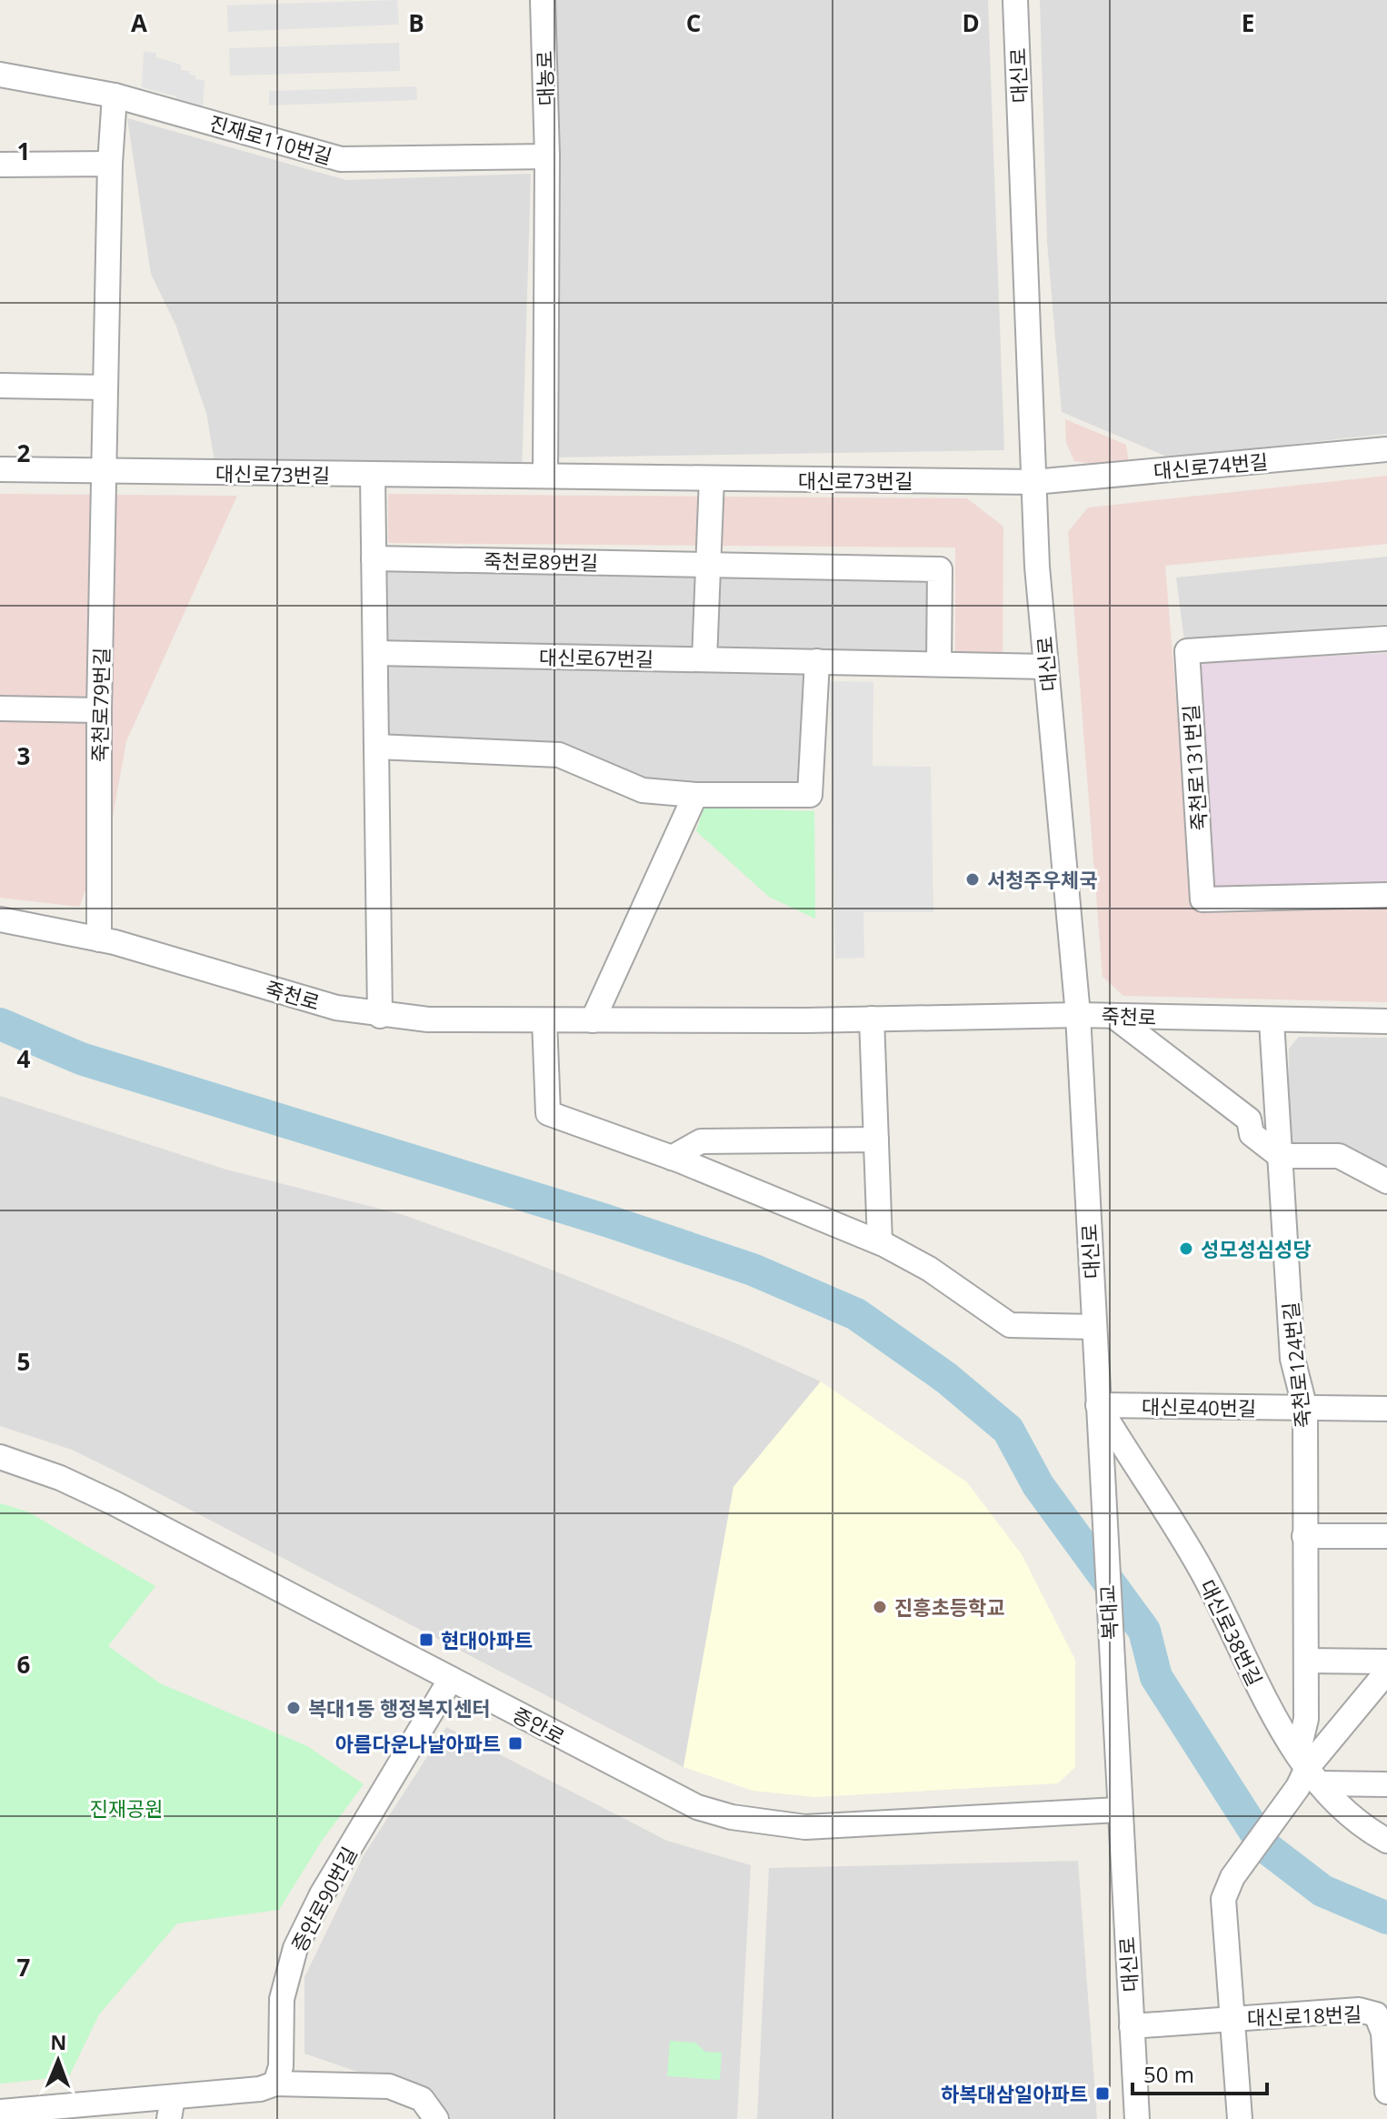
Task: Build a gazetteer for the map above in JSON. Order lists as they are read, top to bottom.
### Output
{
  "streets": {
    "street": [
      "대신로",
      "대농로",
      "진재로110번길",
      "대신로74번길",
      "대신로73번길",
      "죽천로89번길",
      "대신로67번길",
      "죽천로79번길",
      "죽천로131번길",
      "죽천로",
      "죽천로124번길",
      "대신로40번길",
      "복대교",
      "대신로38번길",
      "증안로",
      "증안로90번길",
      "대신로18번길"
    ]
  },
  "crossings": [
    ["대신로", "대신로74번길"],
    ["대신로", "대신로73번길"],
    ["대신로", "대신로67번길"],
    ["대신로", "죽천로"],
    ["대신로", "대신로40번길"],
    ["대신로", "복대교"],
    ["대신로", "대신로38번길"],
    ["대신로", "증안로"],
    ["대신로", "대신로18번길"],
    ["대농로", "진재로110번길"],
    ["대신로74번길", "대신로73번길"],
    ["대신로73번길", "죽천로79번길"],
    ["죽천로79번길", "죽천로"],
    ["죽천로", "죽천로124번길"],
    ["죽천로124번길", "대신로40번길"],
    ["죽천로124번길", "대신로38번길"],
    ["죽천로124번길", "대신로18번길"],
    ["대신로40번길", "복대교"],
    ["대신로40번길", "대신로38번길"],
    ["복대교", "대신로38번길"],
    ["복대교", "증안로"],
    ["대신로38번길", "대신로18번길"],
    ["증안로", "증안로90번길"]
  ],
  "parks": ["진재공원"],
  "places": {
    "other": [
      "서청주우체국",
      "성모성심성당",
      "진흥초등학교",
      "복대1동 행정복지센터"
    ],
    "transit": ["현대아파트", "아름다운나날아파트", "하복대삼일아파트"]
  },
  "scale_bar": "50 m",
  "north": "top",
  "grid": {
    "columns": [
      "A",
      "B",
      "C",
      "D",
      "E"
    ],
    "rows": [
      "1",
      "2",
      "3",
      "4",
      "5",
      "6",
      "7"
    ]
  }
}
